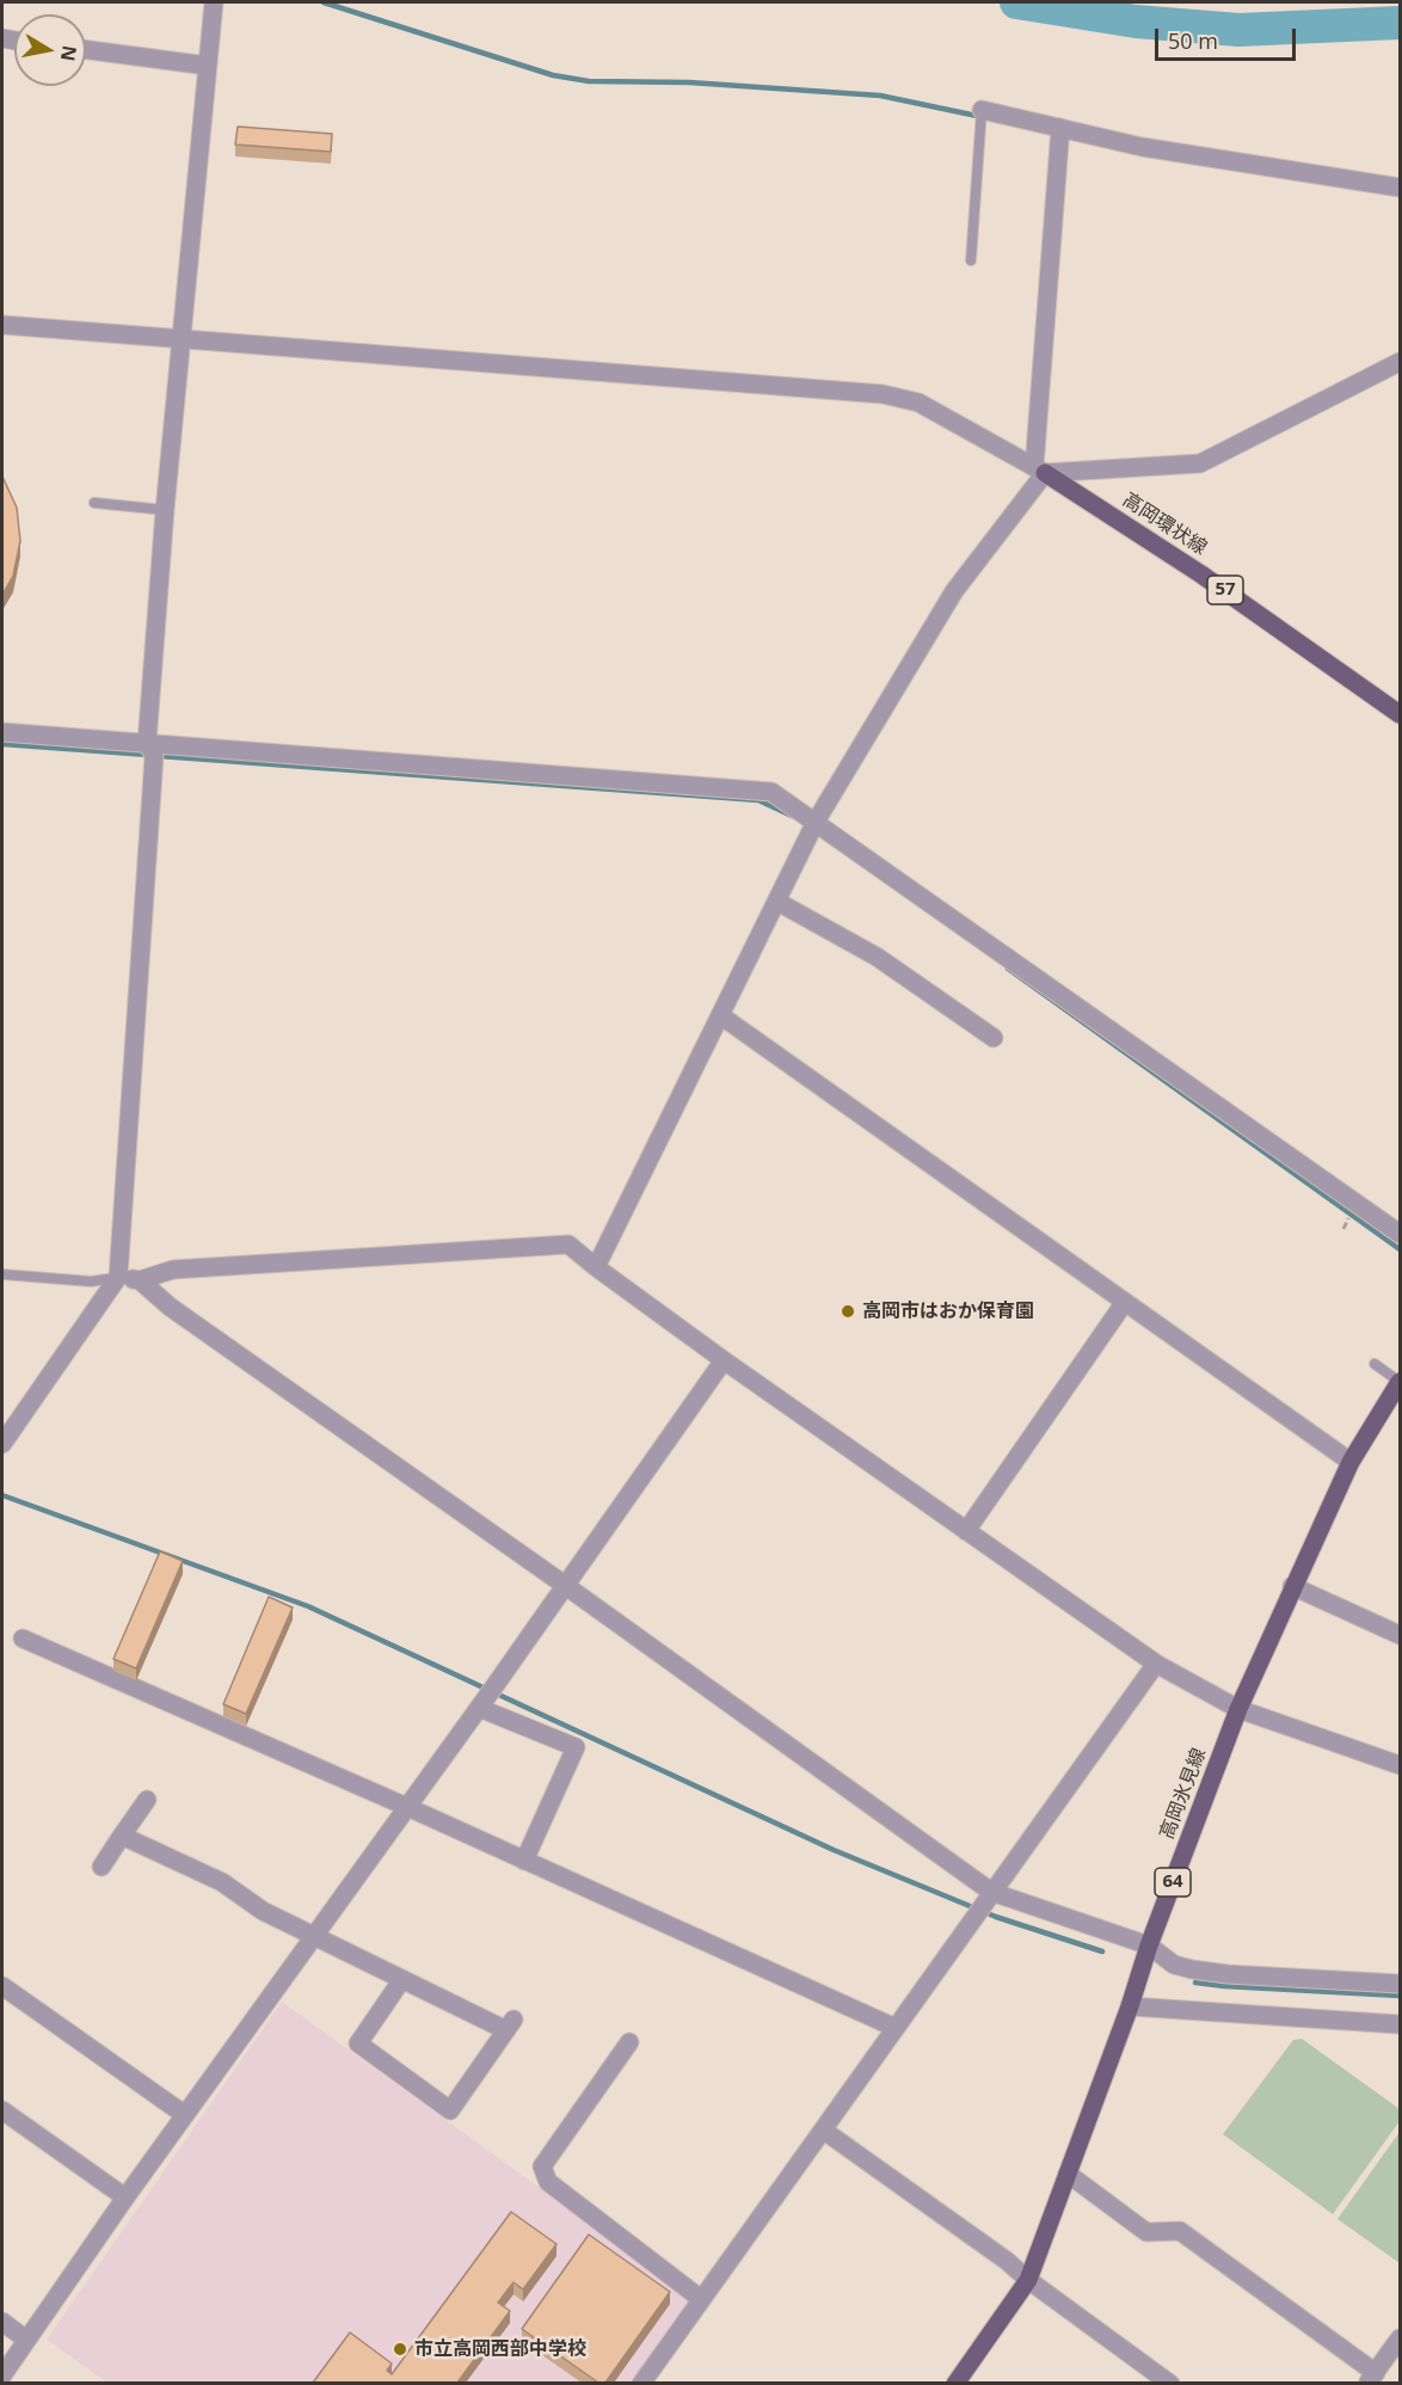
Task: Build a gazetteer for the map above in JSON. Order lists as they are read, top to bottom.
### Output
{
  "streets": {
    "main road": [
      "高岡環状線",
      "57",
      "高岡氷見線",
      "64"
    ]
  },
  "places": ["高岡市はおか保育園", "市立高岡西部中学校"],
  "scale_bar": "50 m",
  "north": "right"
}
